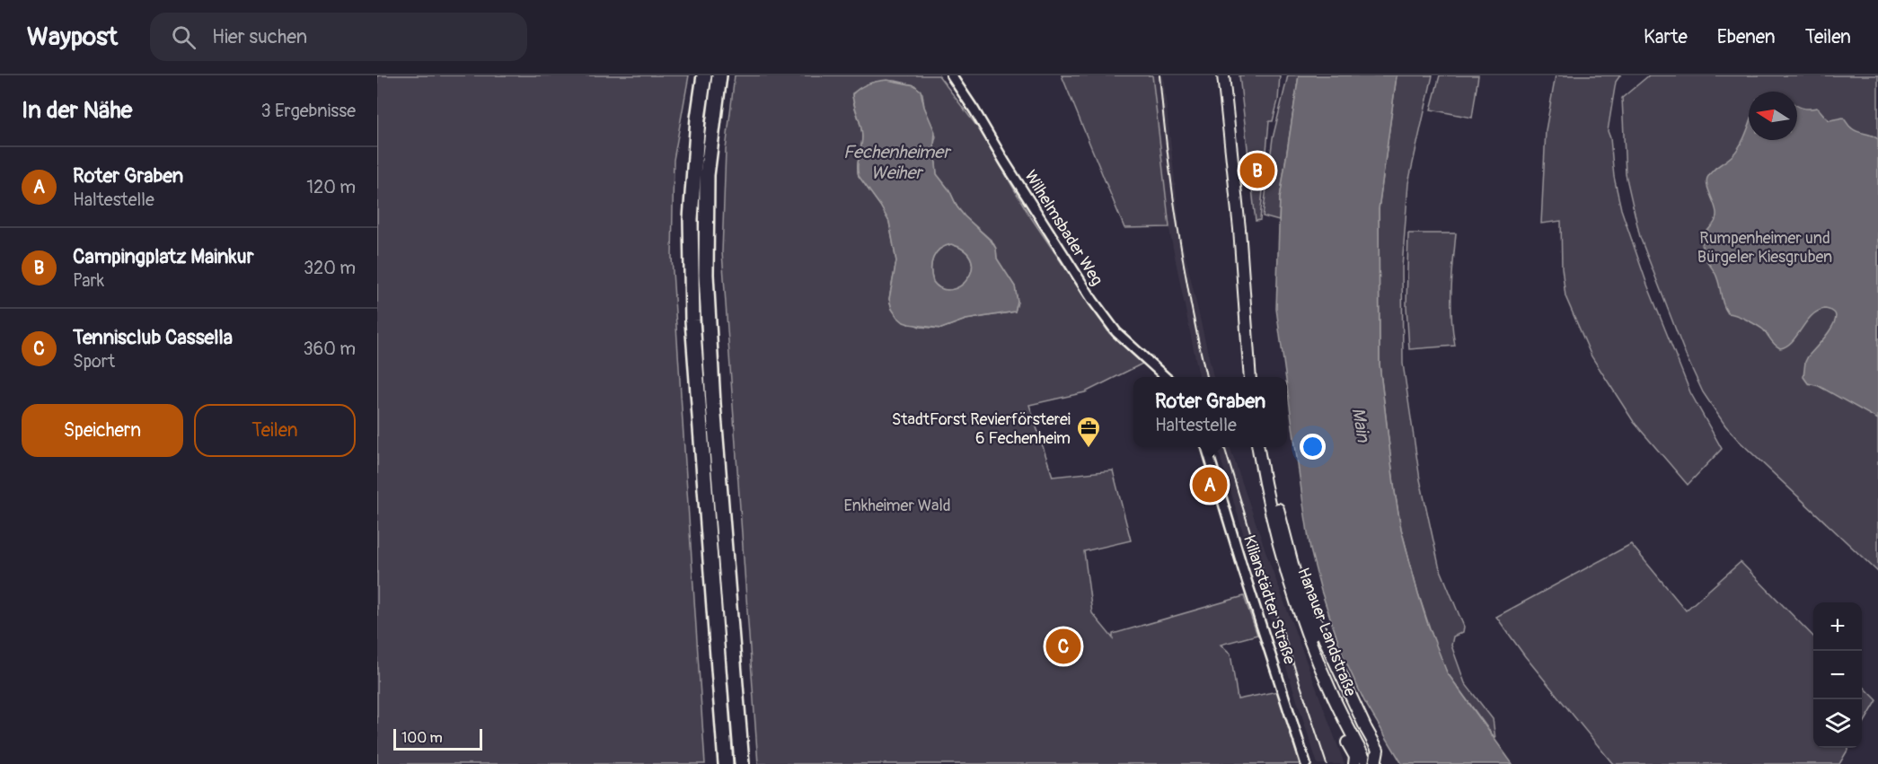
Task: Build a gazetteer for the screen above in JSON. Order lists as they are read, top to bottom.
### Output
{
  "streets": {
    "main road": ["Hanauer Landstraße"],
    "street": ["Wilhelmsbader Weg", "Kilianstädter Straße"]
  },
  "water": ["Fechenheimer Weiher", "Main"],
  "parks": ["Rumpenheimer und Bürgeler Kiesgruben", "Enkheimer Wald"],
  "places": {
    "office": ["StadtForst Revierförsterei 6 Fechenheim"]
  },
  "scale_bar": "100 m",
  "north": "left",
  "page": {
    "header": "Waypost",
    "search": "Hier suchen",
    "nav": ["Karte", "Ebenen", "Teilen"],
    "heading": ["In der Nähe", "3 Ergebnisse"],
    "list": [
      {
        "mark": "A",
        "name": "Roter Graben",
        "note": "Haltestelle",
        "value": "120 m"
      },
      {
        "mark": "B",
        "name": "Campingplatz Mainkur",
        "note": "Park",
        "value": "320 m"
      },
      {
        "mark": "C",
        "name": "Tennisclub Cassella",
        "note": "Sport",
        "value": "360 m"
      }
    ],
    "pins": ["B", "A", "C"],
    "popup": ["Roter Graben", "Haltestelle"],
    "buttons": ["Speichern", "Teilen"],
    "map_buttons": ["+", "−"],
    "scale": "100 m"
  }
}
